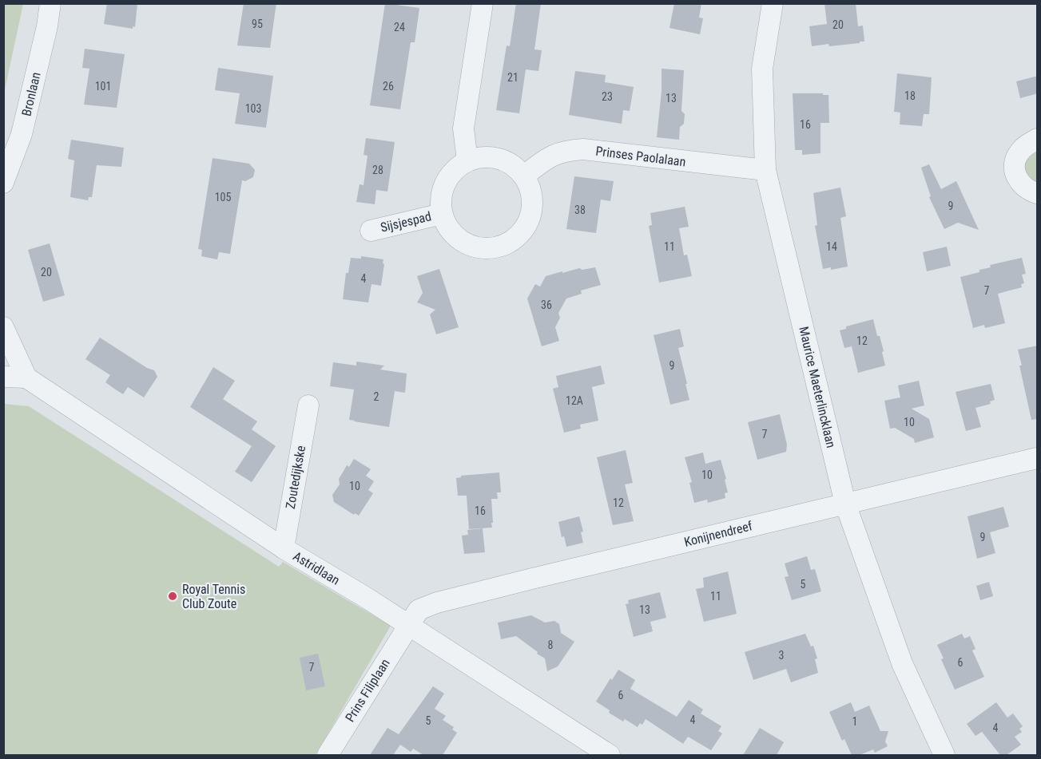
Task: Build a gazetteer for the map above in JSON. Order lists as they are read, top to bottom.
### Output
{
  "streets": {
    "street": [
      "Bronlaan",
      "Prinses Paolalaan",
      "Sijsjespad",
      "Maurice Maeterlincklaan",
      "Zoutedijkske",
      "Konijnendreef",
      "Astridlaan",
      "Prins Filiplaan"
    ]
  },
  "crossings": [
    ["Prinses Paolalaan", "Sijsjespad"],
    ["Prinses Paolalaan", "Maurice Maeterlincklaan"],
    ["Maurice Maeterlincklaan", "Konijnendreef"],
    ["Zoutedijkske", "Astridlaan"],
    ["Konijnendreef", "Astridlaan"],
    ["Konijnendreef", "Prins Filiplaan"],
    ["Astridlaan", "Prins Filiplaan"]
  ],
  "places": ["Royal Tennis Club Zoute"],
  "house_numbers": [
    "95",
    "20",
    "24",
    "21",
    "101",
    "26",
    "18",
    "23",
    "13",
    "103",
    "16",
    "28",
    "105",
    "9",
    "38",
    "11",
    "14",
    "20",
    "4",
    "7",
    "36",
    "12",
    "9",
    "2",
    "12A",
    "10",
    "7",
    "10",
    "10",
    "12",
    "16",
    "9",
    "5",
    "11",
    "13",
    "8",
    "3",
    "6",
    "7",
    "6",
    "4",
    "5",
    "1",
    "4"
  ]
}
